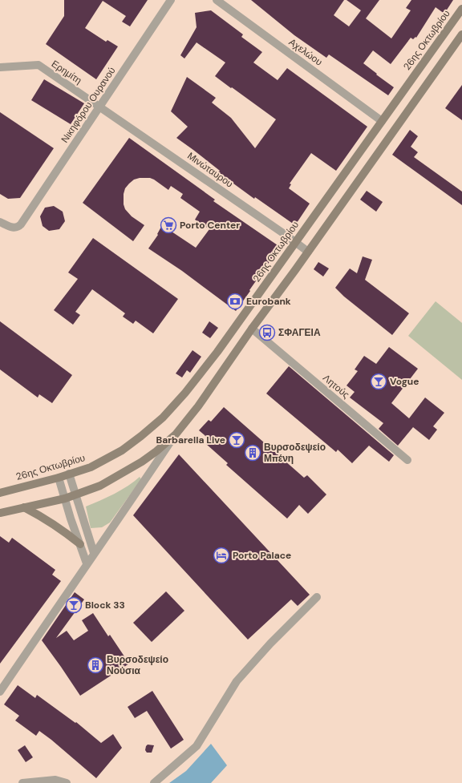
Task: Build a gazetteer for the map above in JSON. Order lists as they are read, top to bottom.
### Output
{
  "streets": {
    "main road": ["26ης Οκτωβρίου"],
    "street": [
      "Αχελώου",
      "Ερημίτη",
      "Νικηφόρου Ουρανού",
      "Μινώταυρου",
      "Λητούς"
    ]
  },
  "crossings": [
    ["26ης Οκτωβρίου", "Αχελώου"],
    ["26ης Οκτωβρίου", "Μινώταυρου"],
    ["Ερημίτη", "Νικηφόρου Ουρανού"],
    ["Ερημίτη", "Μινώταυρου"],
    ["Νικηφόρου Ουρανού", "Μινώταυρου"]
  ],
  "places": {
    "supermarket": ["Porto Center"],
    "bank": ["Eurobank"],
    "bus stop": ["ΣΦΑΓΕΙΑ"],
    "bar": ["Vogue", "Barbarella Live", "Block 33"],
    "building": ["Βυρσοδεψείο Μπένη", "Βυρσοδεψείο Νούσια"],
    "hotel": ["Porto Palace"]
  }
}
